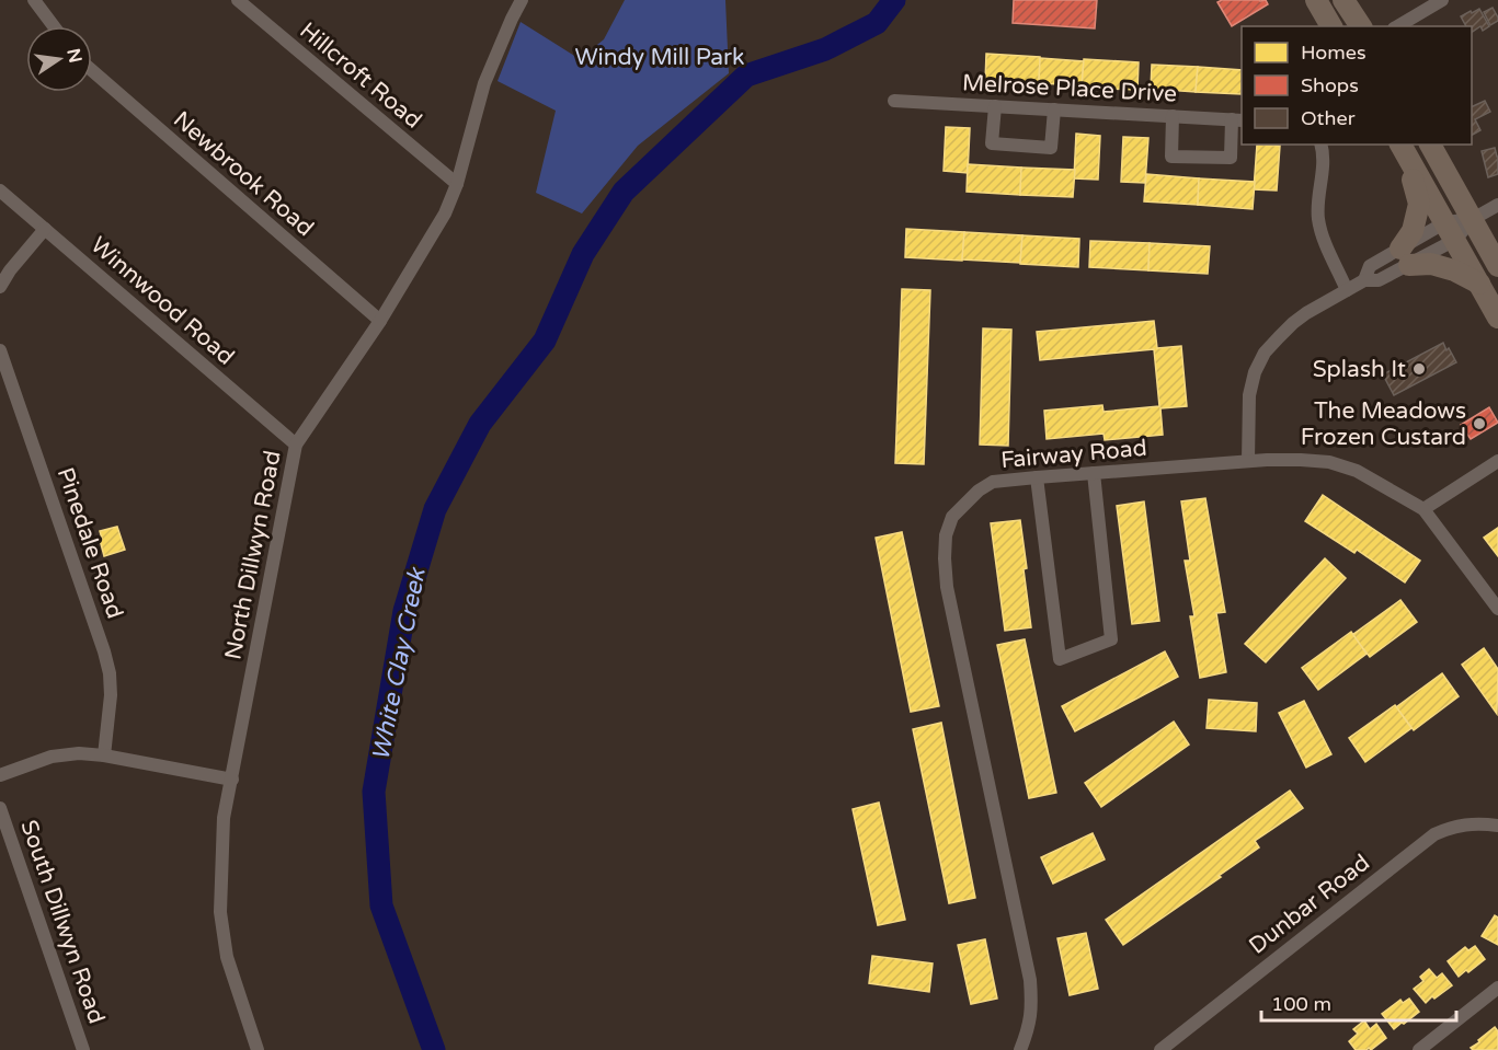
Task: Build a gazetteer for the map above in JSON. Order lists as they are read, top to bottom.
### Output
{
  "streets": {
    "street": [
      "Hillcroft Road",
      "Melrose Place Drive",
      "Newbrook Road",
      "Winnwood Road",
      "Fairway Road",
      "Pinedale Road",
      "North Dillwyn Road",
      "Dunbar Road",
      "South Dillwyn Road"
    ]
  },
  "crossings": [
    ["Hillcroft Road", "North Dillwyn Road"],
    ["Newbrook Road", "North Dillwyn Road"],
    ["Winnwood Road", "North Dillwyn Road"]
  ],
  "water": ["White Clay Creek"],
  "parks": ["Windy Mill Park"],
  "places": ["Splash It", "The Meadows Frozen Custard"],
  "legend": ["Homes", "Shops", "Other"],
  "scale_bar": "100 m",
  "north": "right"
}
